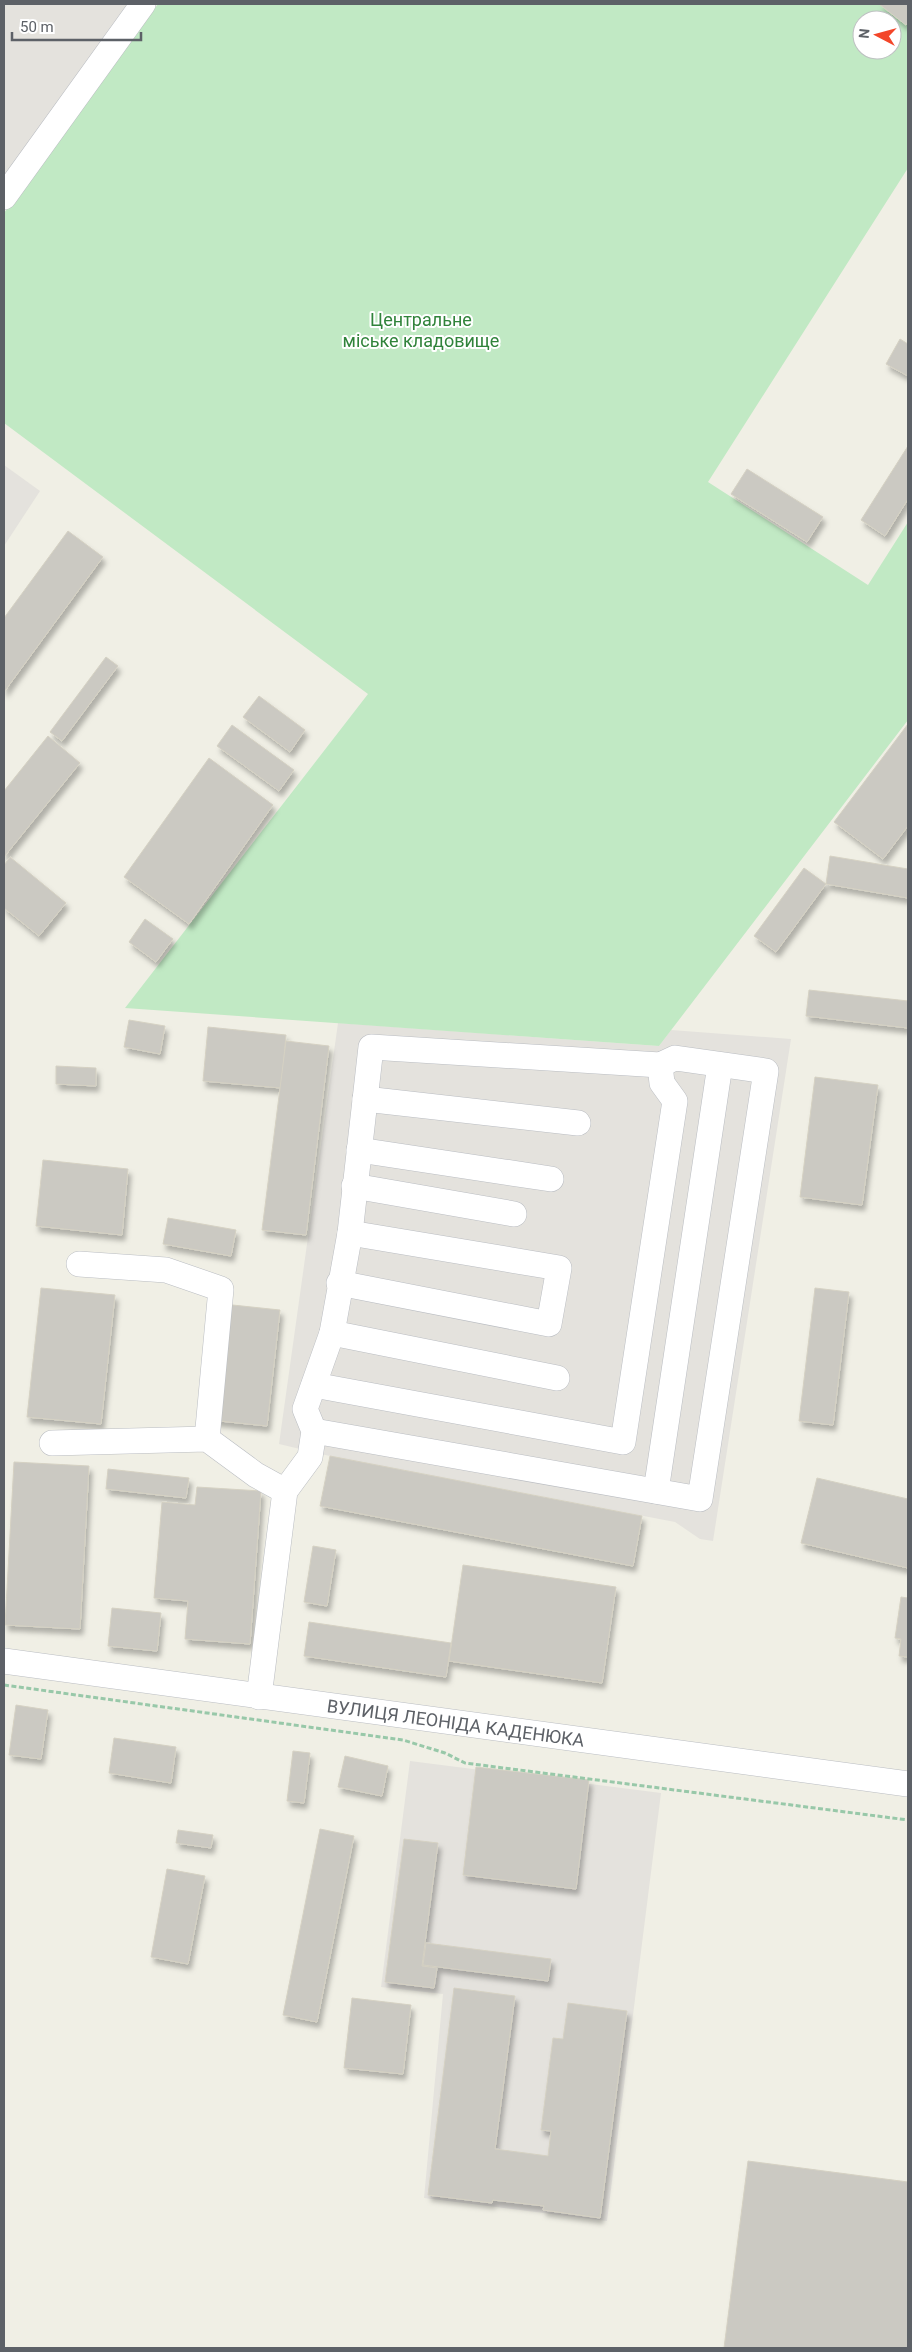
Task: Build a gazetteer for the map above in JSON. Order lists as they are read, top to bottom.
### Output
{
  "streets": {
    "street": ["ВУЛИЦЯ ЛЕОНІДА КАДЕНЮКА"]
  },
  "parks": ["Центральне міське кладовище"],
  "scale_bar": "50 m",
  "north": "left"
}
